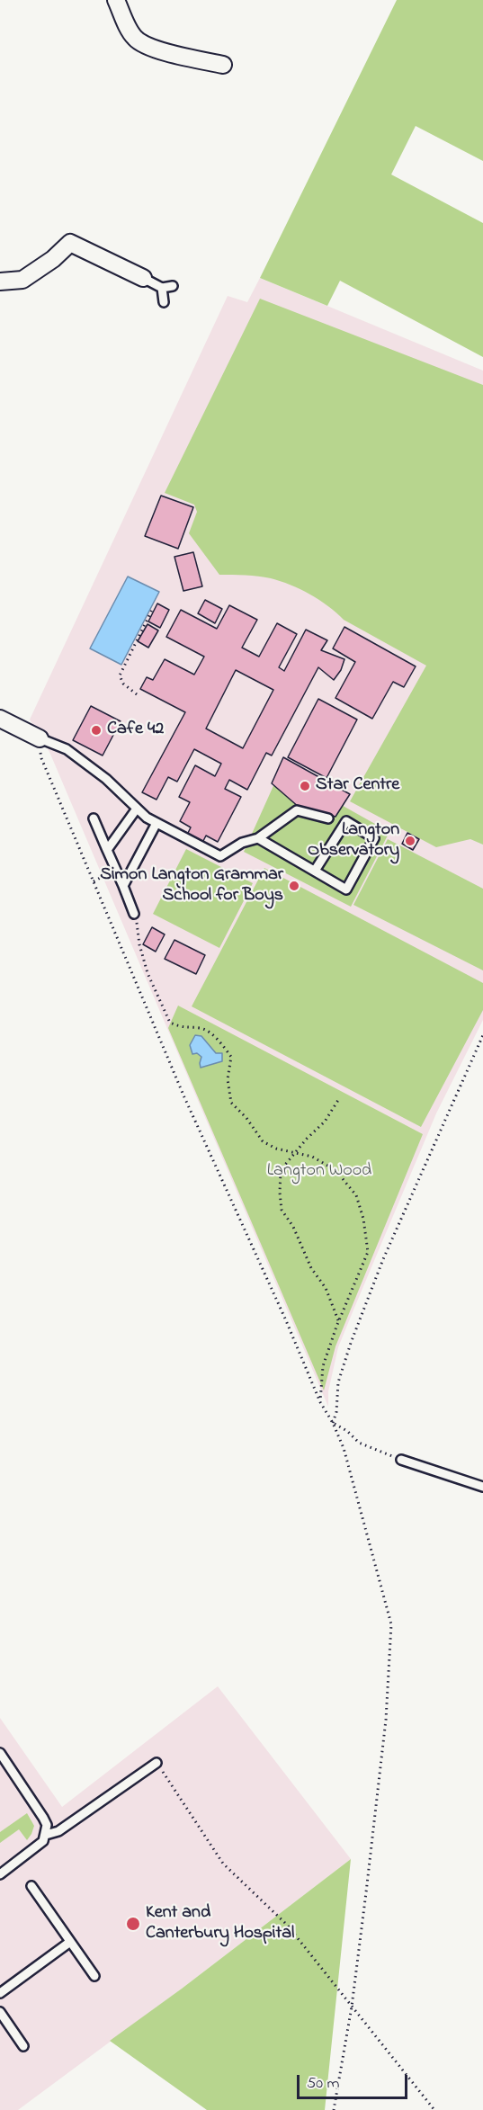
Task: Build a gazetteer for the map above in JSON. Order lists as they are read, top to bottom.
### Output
{
  "parks": ["Langton Wood"],
  "places": [
    "Cafe 42",
    "Star Centre",
    "Langton Observatory",
    "Simon Langton Grammar School for Boys",
    "Kent and Canterbury Hospital"
  ],
  "scale_bar": "50 m"
}
